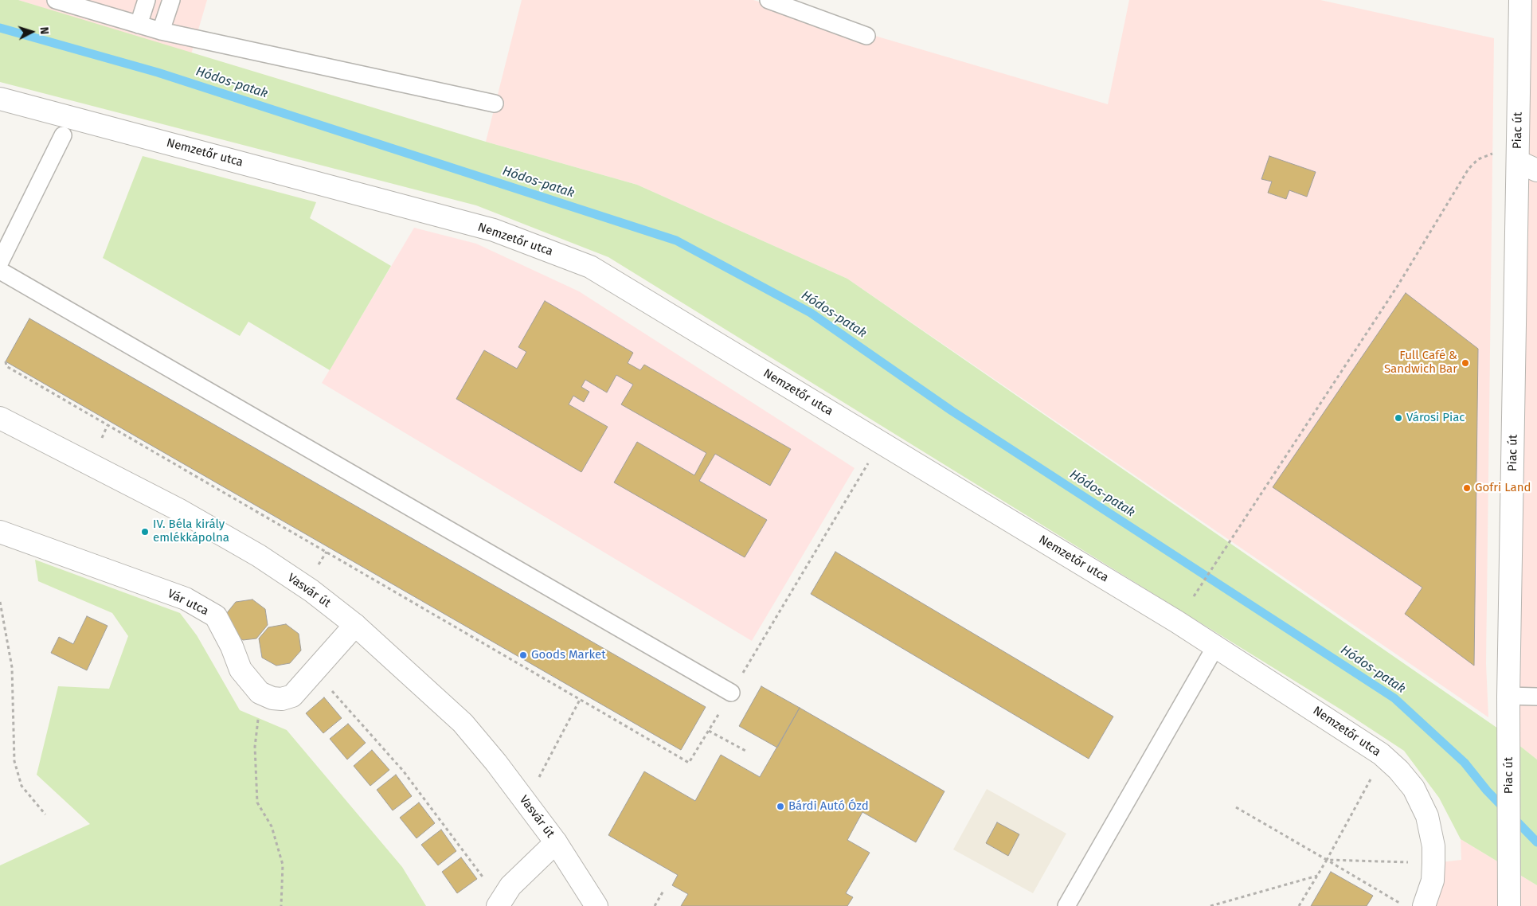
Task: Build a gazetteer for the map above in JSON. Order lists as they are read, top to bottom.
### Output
{
  "streets": {
    "street": [
      "Piac út",
      "Nemzetőr utca",
      "Vasvár út",
      "Vár utca"
    ]
  },
  "water": ["Hódos-patak"],
  "places": [
    "Full Café & Sandwich Bar",
    "Városi Piac",
    "Gofri Land",
    "IV. Béla király emlékkápolna",
    "Goods Market",
    "Bárdi Autó Ózd"
  ],
  "north": "right"
}
